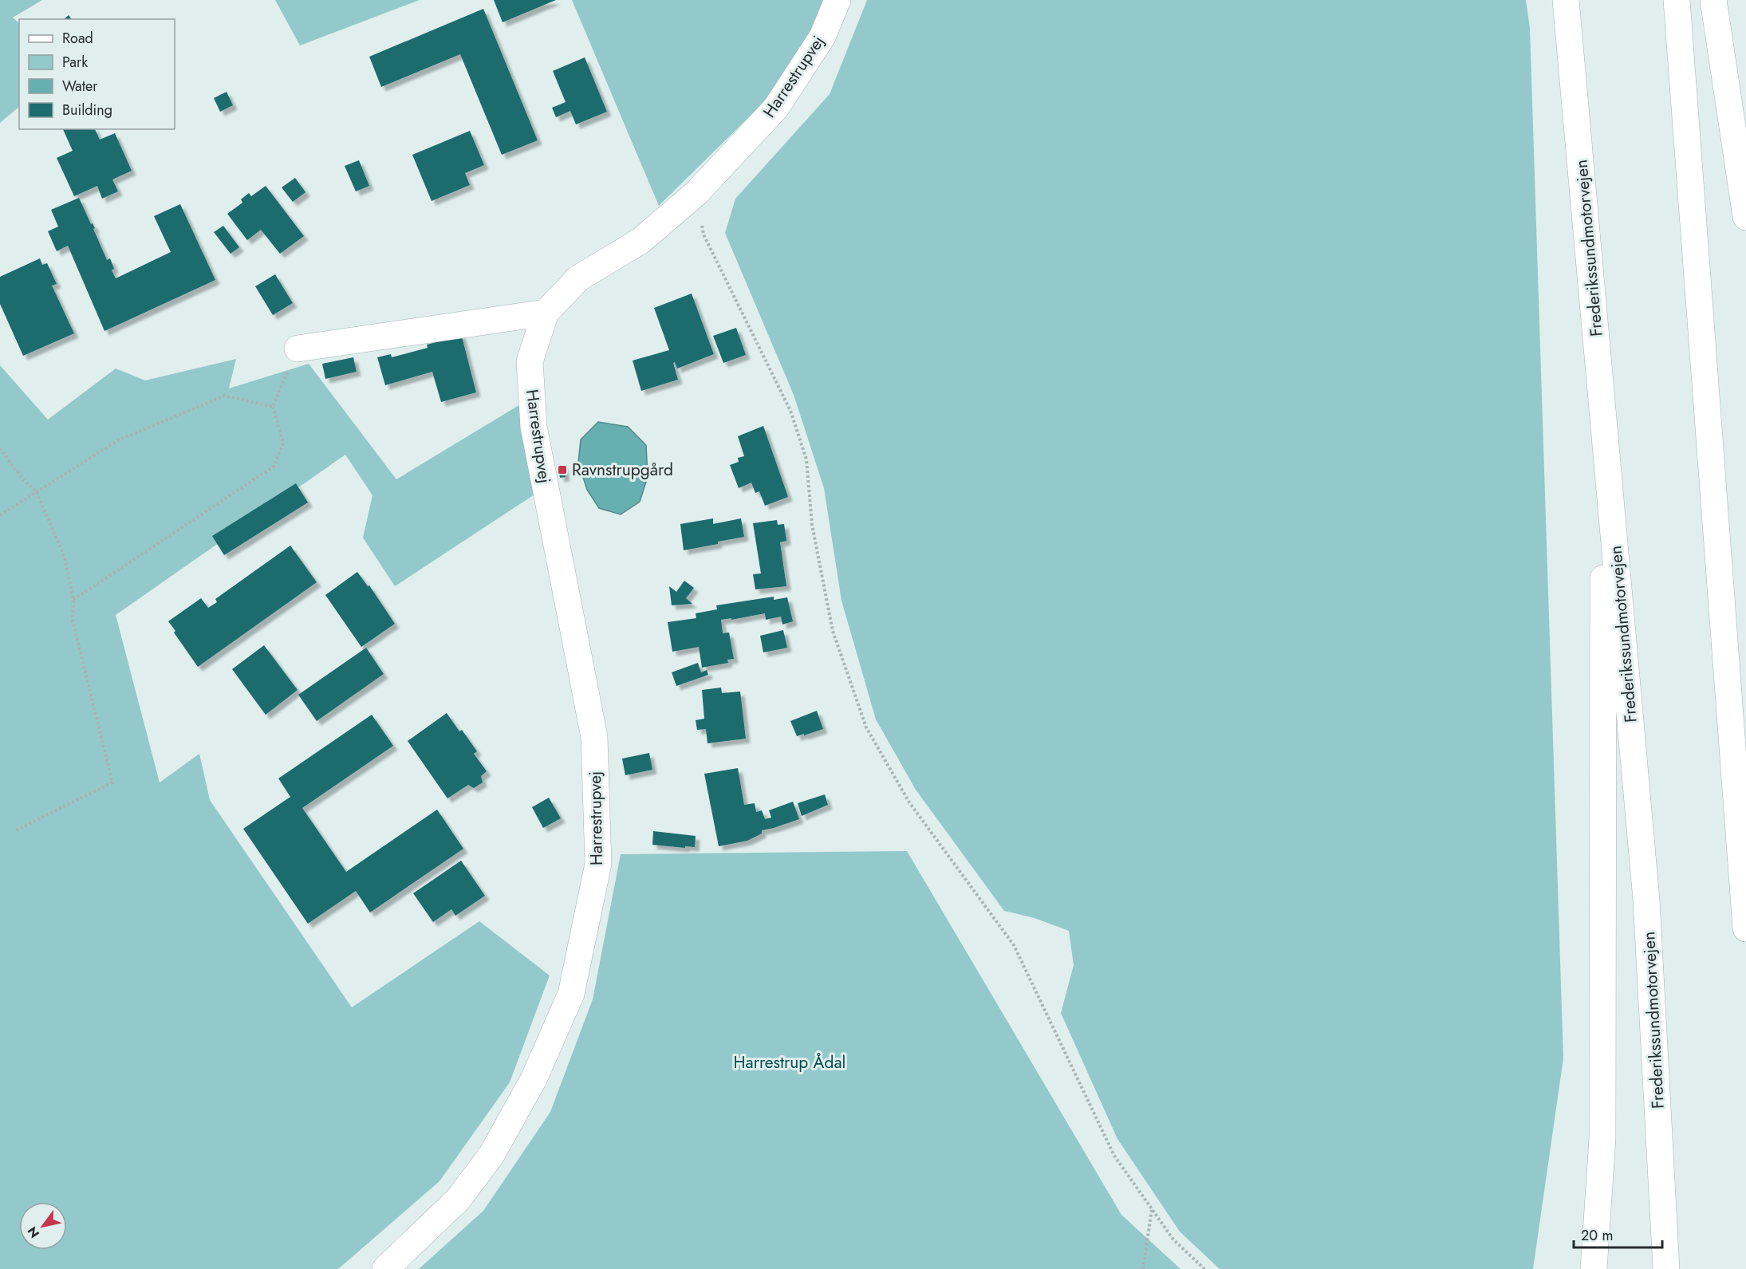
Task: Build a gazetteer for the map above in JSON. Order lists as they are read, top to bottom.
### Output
{
  "streets": {
    "main road": ["Harrestrupvej", "Frederikssundmotorvejen"]
  },
  "parks": ["Harrestrup Ådal"],
  "places": {
    "transit": ["Ravnstrupgård"]
  },
  "legend": [
    "Road",
    "Park",
    "Water",
    "Building"
  ],
  "scale_bar": "20 m",
  "north": "bottom left"
}
